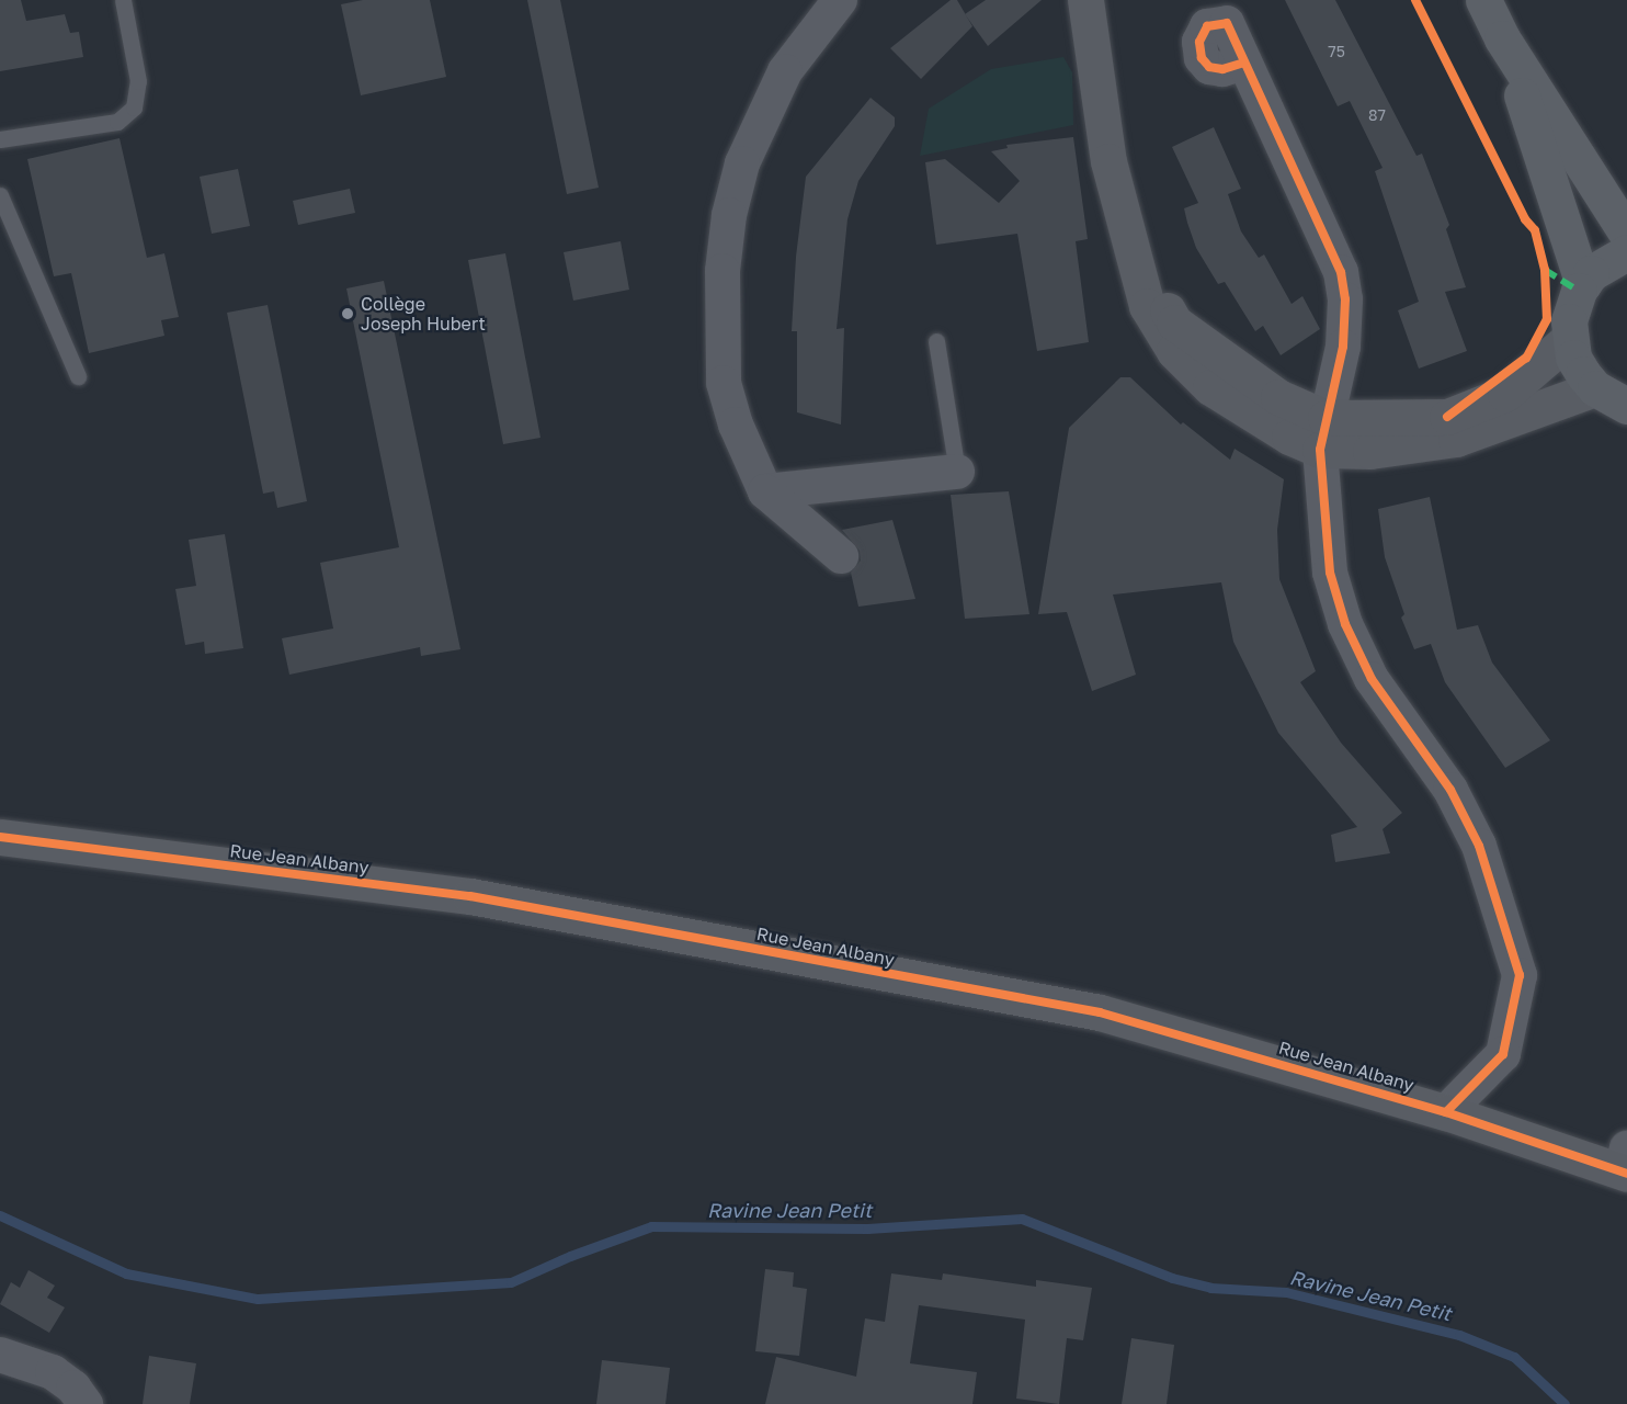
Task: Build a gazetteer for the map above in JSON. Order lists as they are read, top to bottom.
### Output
{
  "streets": {
    "street": ["Rue Jean Albany"]
  },
  "water": ["Ravine Jean Petit"],
  "places": ["Collège Joseph Hubert"],
  "house_numbers": ["75", "87"]
}
